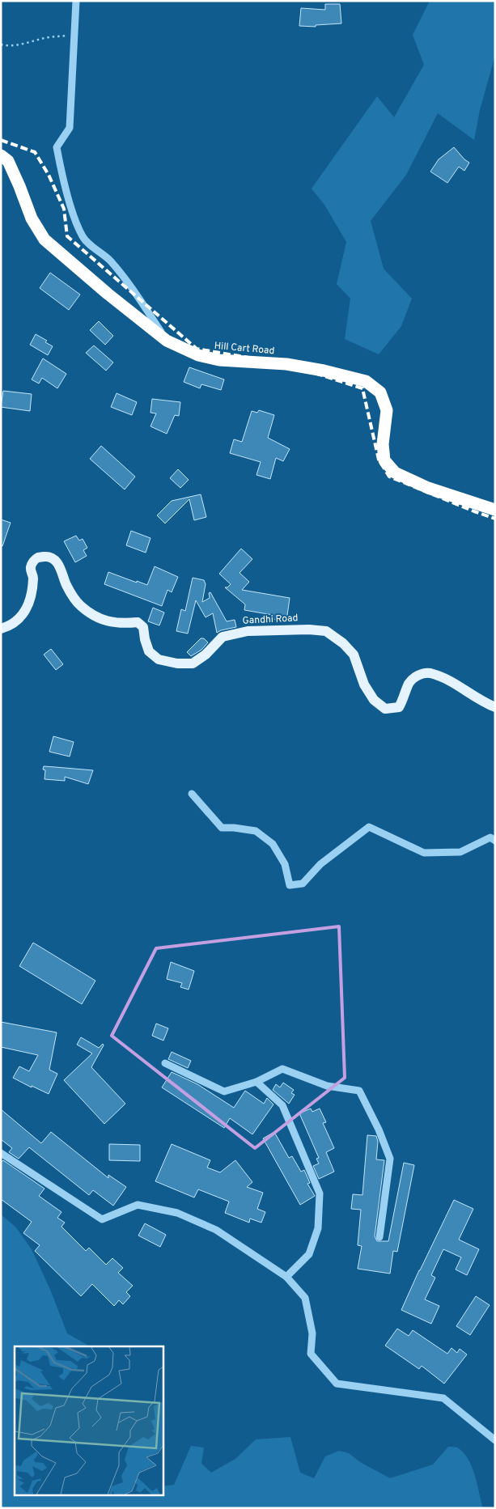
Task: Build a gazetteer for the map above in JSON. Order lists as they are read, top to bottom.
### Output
{
  "streets": {
    "highway": ["Hill Cart Road"],
    "main road": ["Gandhi Road"]
  }
}
